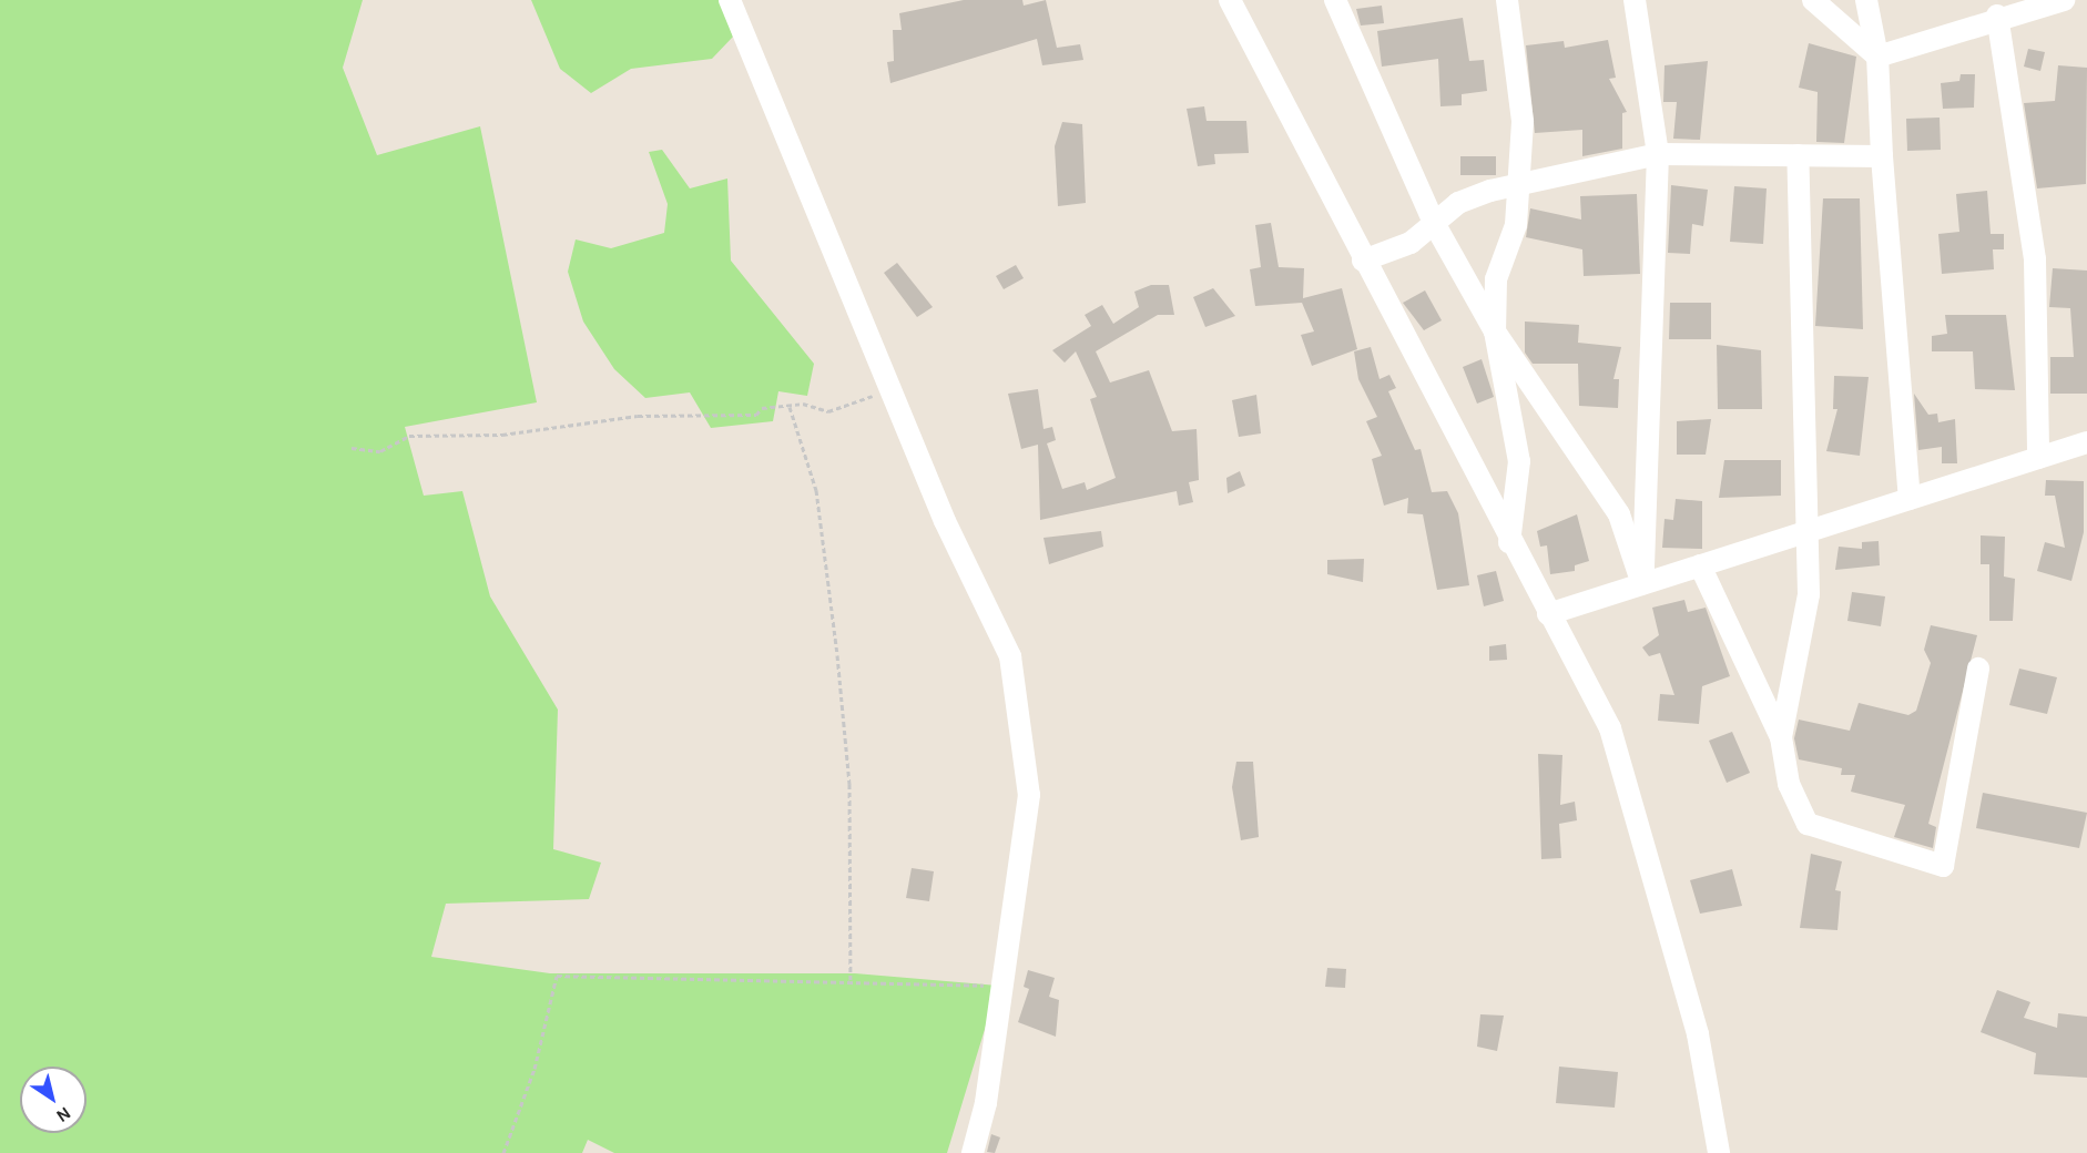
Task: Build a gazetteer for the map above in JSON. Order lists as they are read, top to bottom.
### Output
{
  "north": "bottom right"
}
